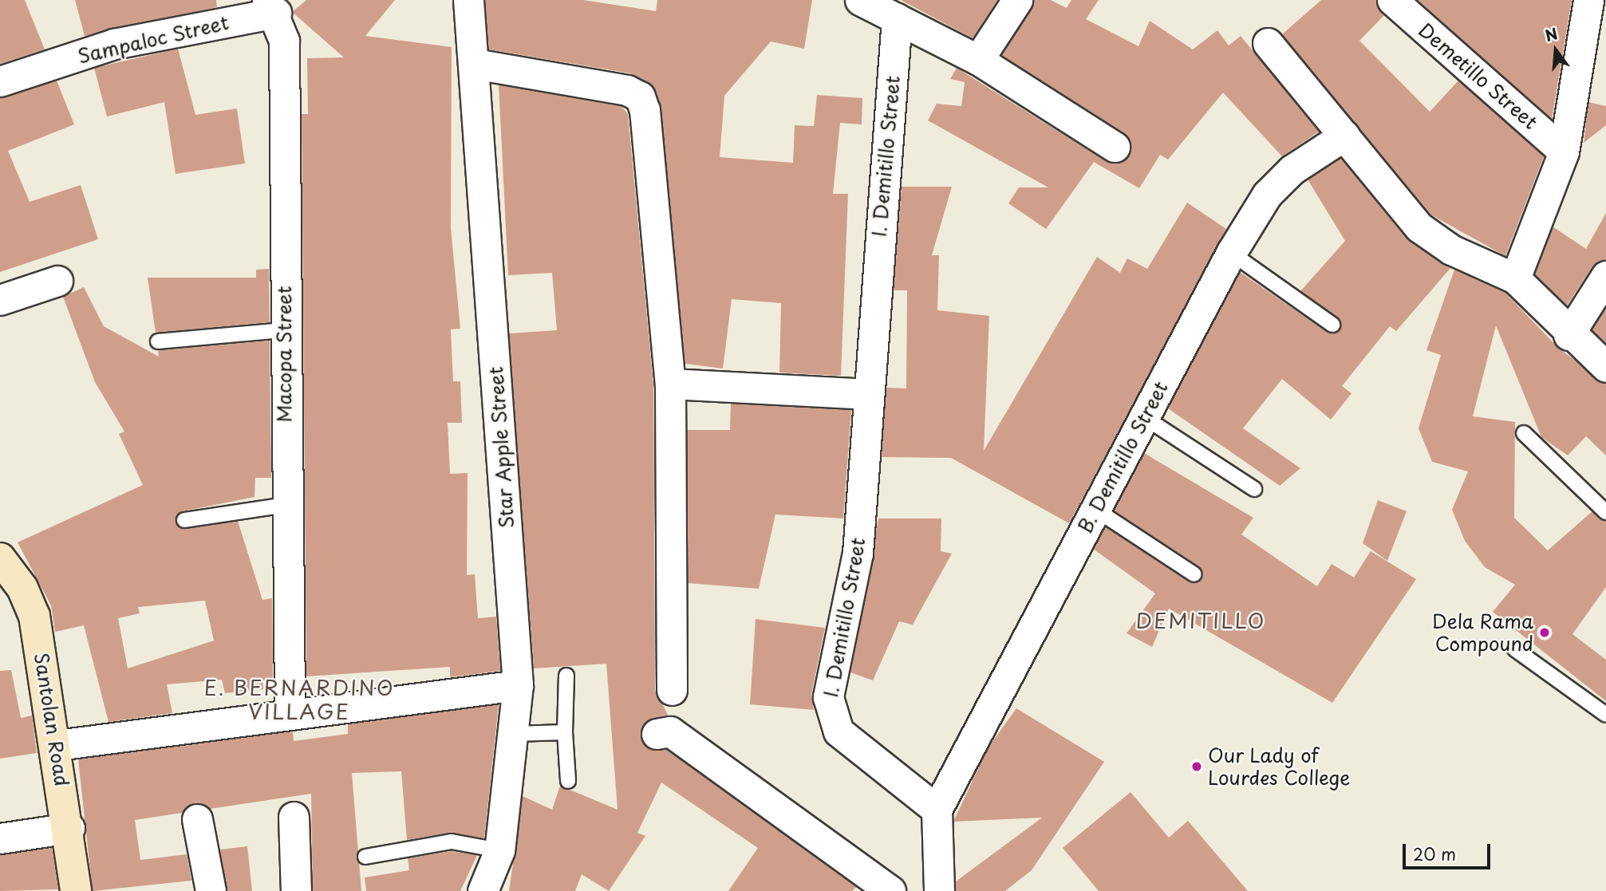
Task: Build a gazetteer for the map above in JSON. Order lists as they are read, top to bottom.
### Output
{
  "streets": {
    "street": [
      "Sampaloc Street",
      "Demetillo Street",
      "I. Demitillo Street",
      "Macopa Street",
      "Star Apple Street",
      "B. Demitillo Street",
      "Santolan Road"
    ]
  },
  "crossings": [
    ["Sampaloc Street", "Macopa Street"],
    ["I. Demitillo Street", "B. Demitillo Street"]
  ],
  "districts": ["DEMITILLO", "E. BERNARDINO VILLAGE"],
  "places": ["Dela Rama Compound", "Our Lady of Lourdes College"],
  "scale_bar": "20 m",
  "north": "top"
}
